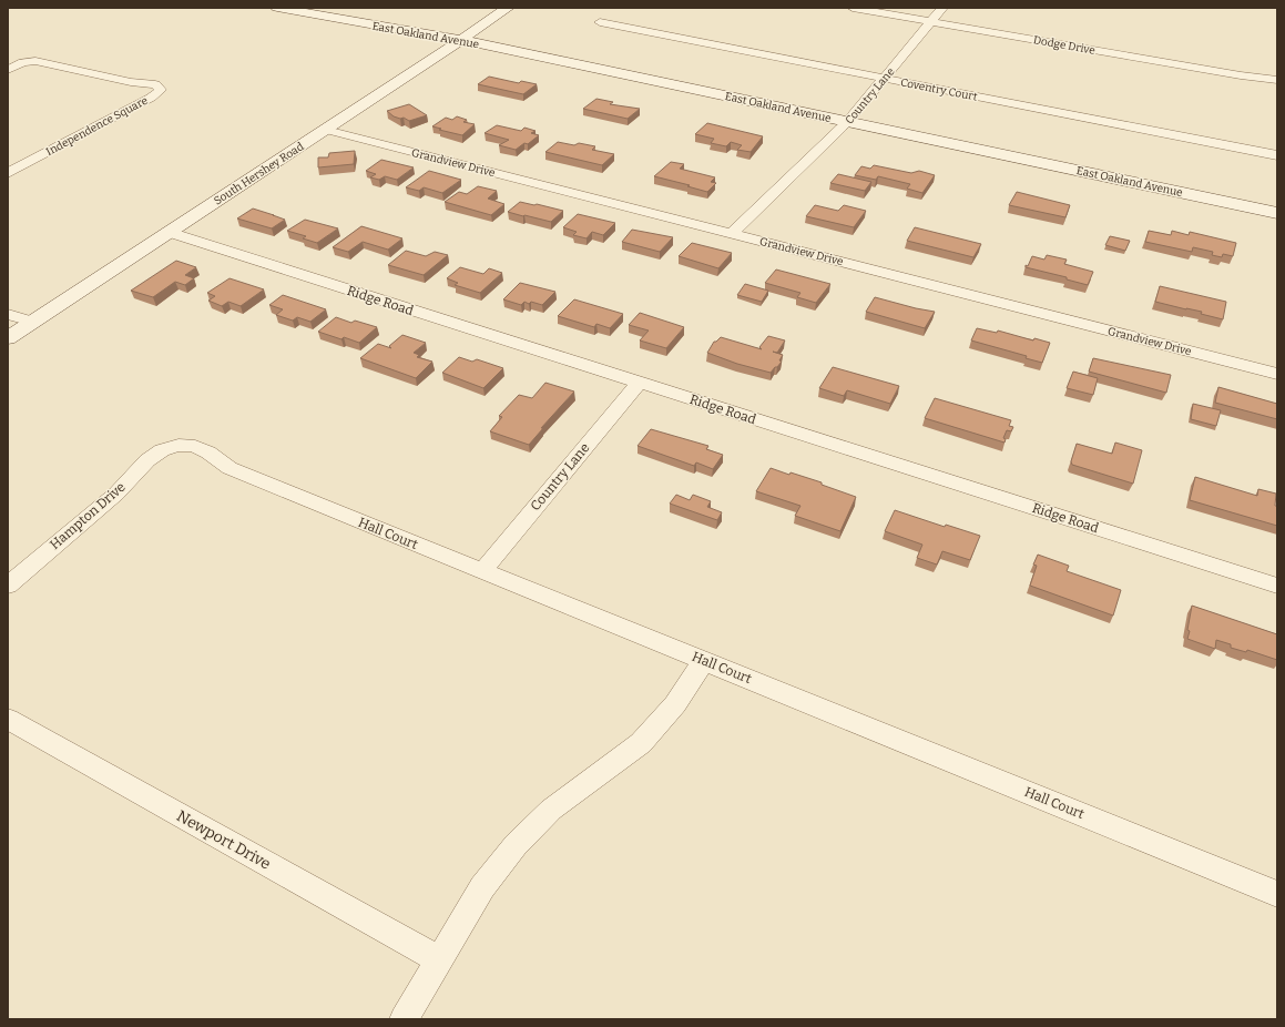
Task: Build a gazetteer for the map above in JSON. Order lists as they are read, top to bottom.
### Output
{
  "streets": {
    "main road": ["East Oakland Avenue", "South Hershey Road"],
    "street": [
      "Dodge Drive",
      "Coventry Court",
      "Country Lane",
      "Independence Square",
      "Grandview Drive",
      "Ridge Road",
      "Hampton Drive",
      "Hall Court",
      "Newport Drive"
    ]
  },
  "crossings": [
    ["East Oakland Avenue", "Country Lane"],
    ["East Oakland Avenue", "South Hershey Road"],
    ["Dodge Drive", "Country Lane"],
    ["Coventry Court", "Country Lane"],
    ["Country Lane", "Grandview Drive"],
    ["Country Lane", "Ridge Road"],
    ["Country Lane", "Hall Court"],
    ["Grandview Drive", "South Hershey Road"],
    ["South Hershey Road", "Ridge Road"],
    ["Hampton Drive", "Hall Court"]
  ]
}
